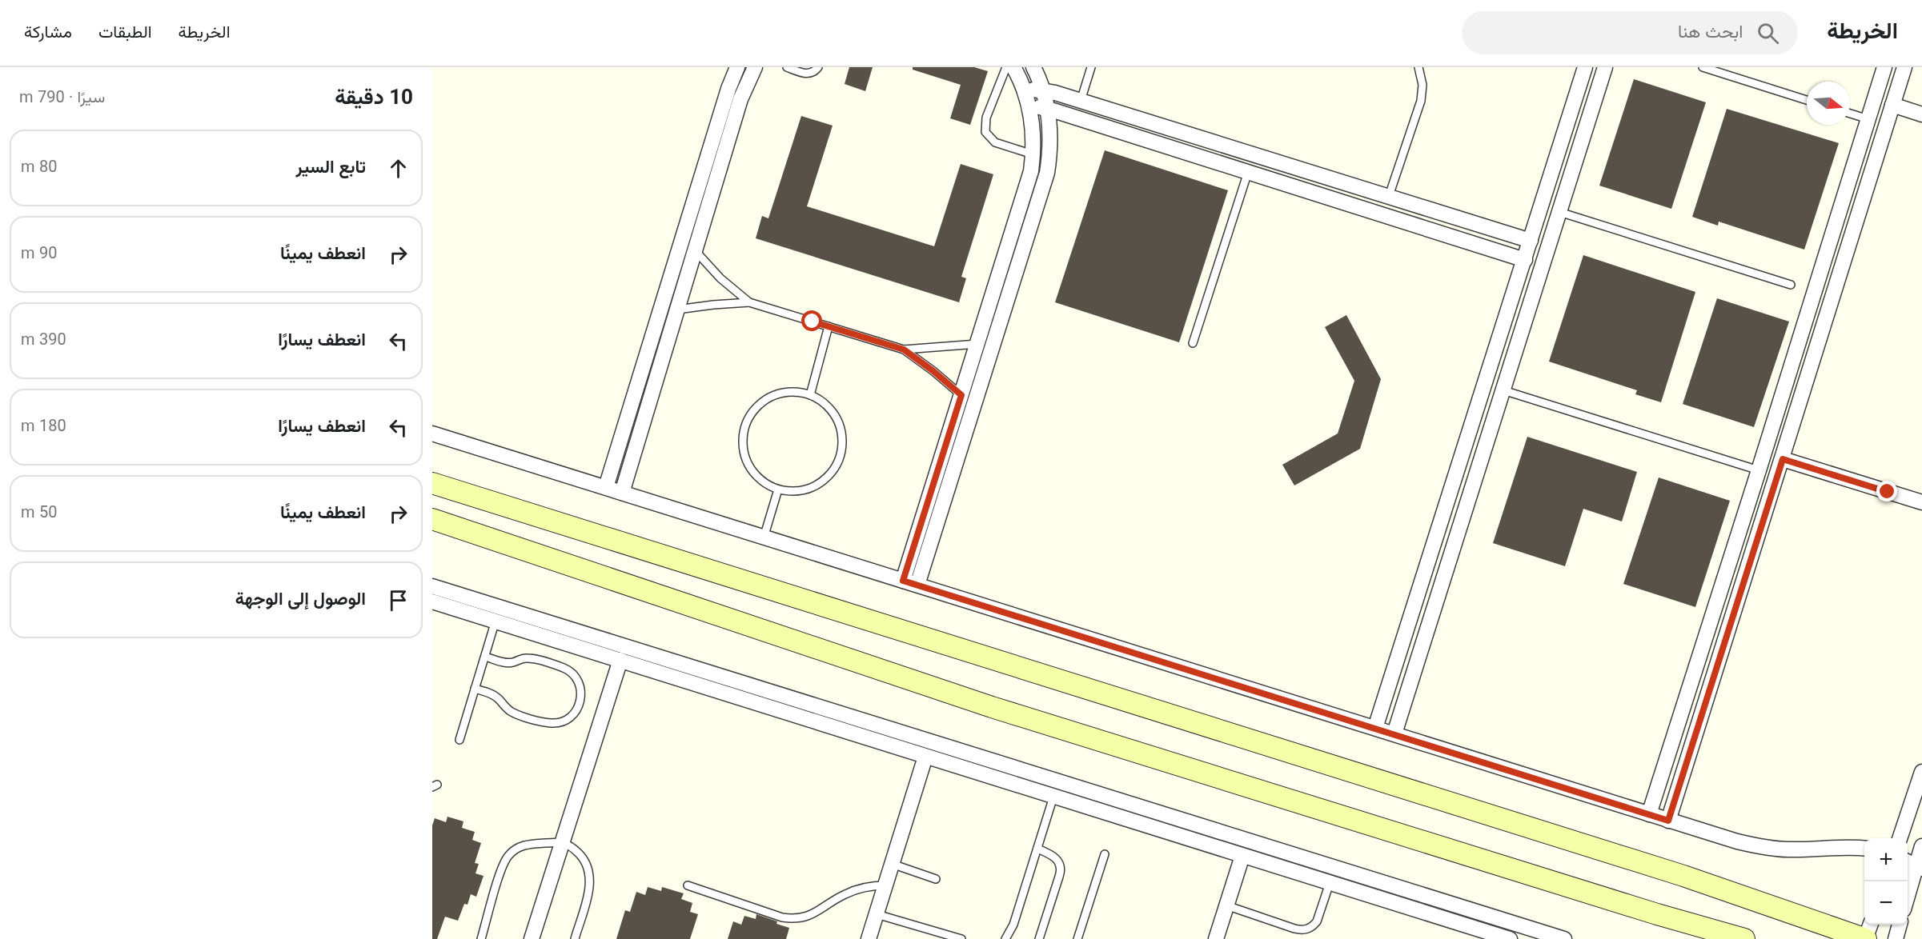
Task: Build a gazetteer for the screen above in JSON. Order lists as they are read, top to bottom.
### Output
{
  "north": "right",
  "page": {
    "header": "الخريطة",
    "search": "ابحث هنا",
    "nav": ["الخريطة", "الطبقات", "مشاركة"],
    "heading": ["10 دقيقة", "سيرًا · 790 m"],
    "list": [
      ["تابع السير", "80 m"],
      ["انعطف يمينًا", "90 m"],
      ["انعطف يسارًا", "390 m"],
      ["انعطف يسارًا", "180 m"],
      ["انعطف يمينًا", "50 m"],
      "الوصول إلى الوجهة"
    ],
    "map_buttons": ["+", "−"]
  }
}
